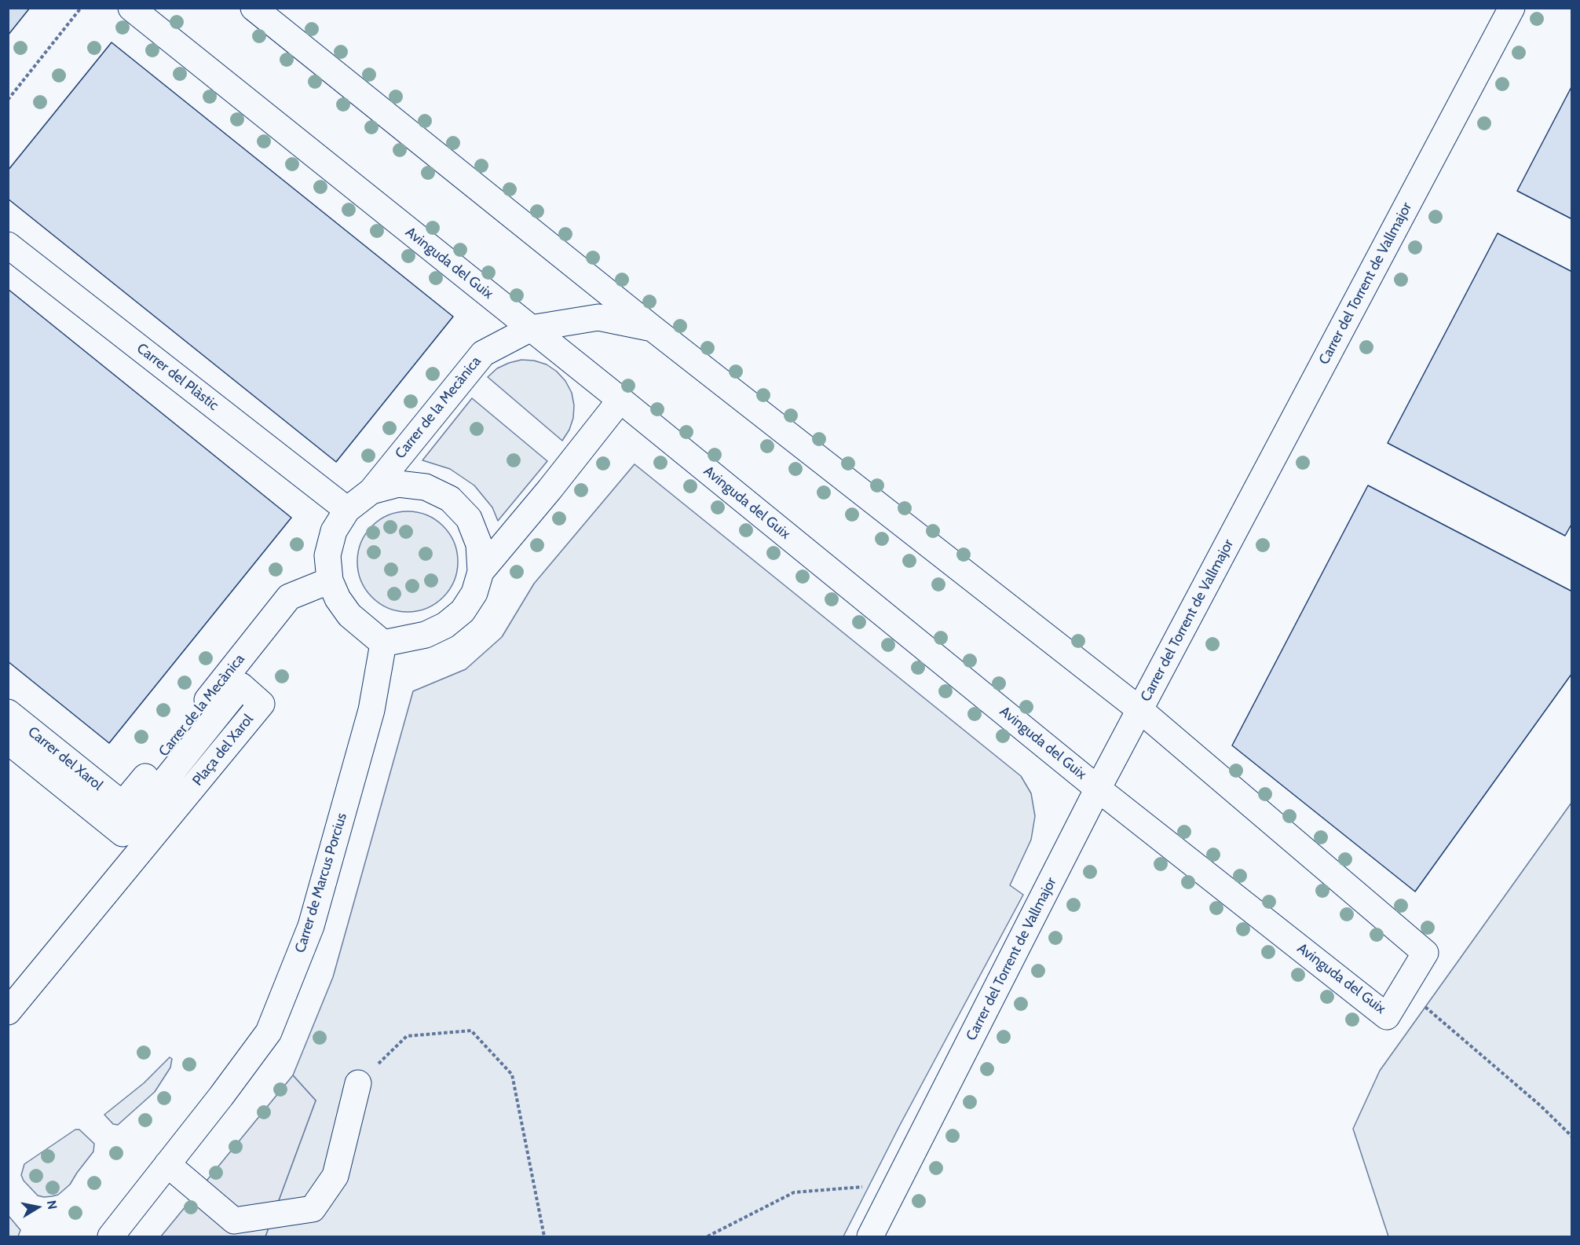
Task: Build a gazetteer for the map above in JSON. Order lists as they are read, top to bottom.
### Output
{
  "streets": {
    "street": [
      "Avinguda del Guix",
      "Carrer del Torrent de Vallmajor",
      "Carrer del Plàstic",
      "Carrer de la Mecànica",
      "Plaça del Xarol",
      "Carrer del Xarol",
      "Carrer de Marcus Porcius"
    ]
  },
  "crossings": [
    ["Avinguda del Guix", "Carrer del Torrent de Vallmajor"],
    ["Avinguda del Guix", "Carrer de la Mecànica"],
    ["Carrer del Plàstic", "Carrer de la Mecànica"],
    ["Carrer del Plàstic", "Carrer de Marcus Porcius"],
    ["Carrer de la Mecànica", "Carrer del Xarol"],
    ["Carrer de la Mecànica", "Carrer de Marcus Porcius"]
  ],
  "north": "right"
}
